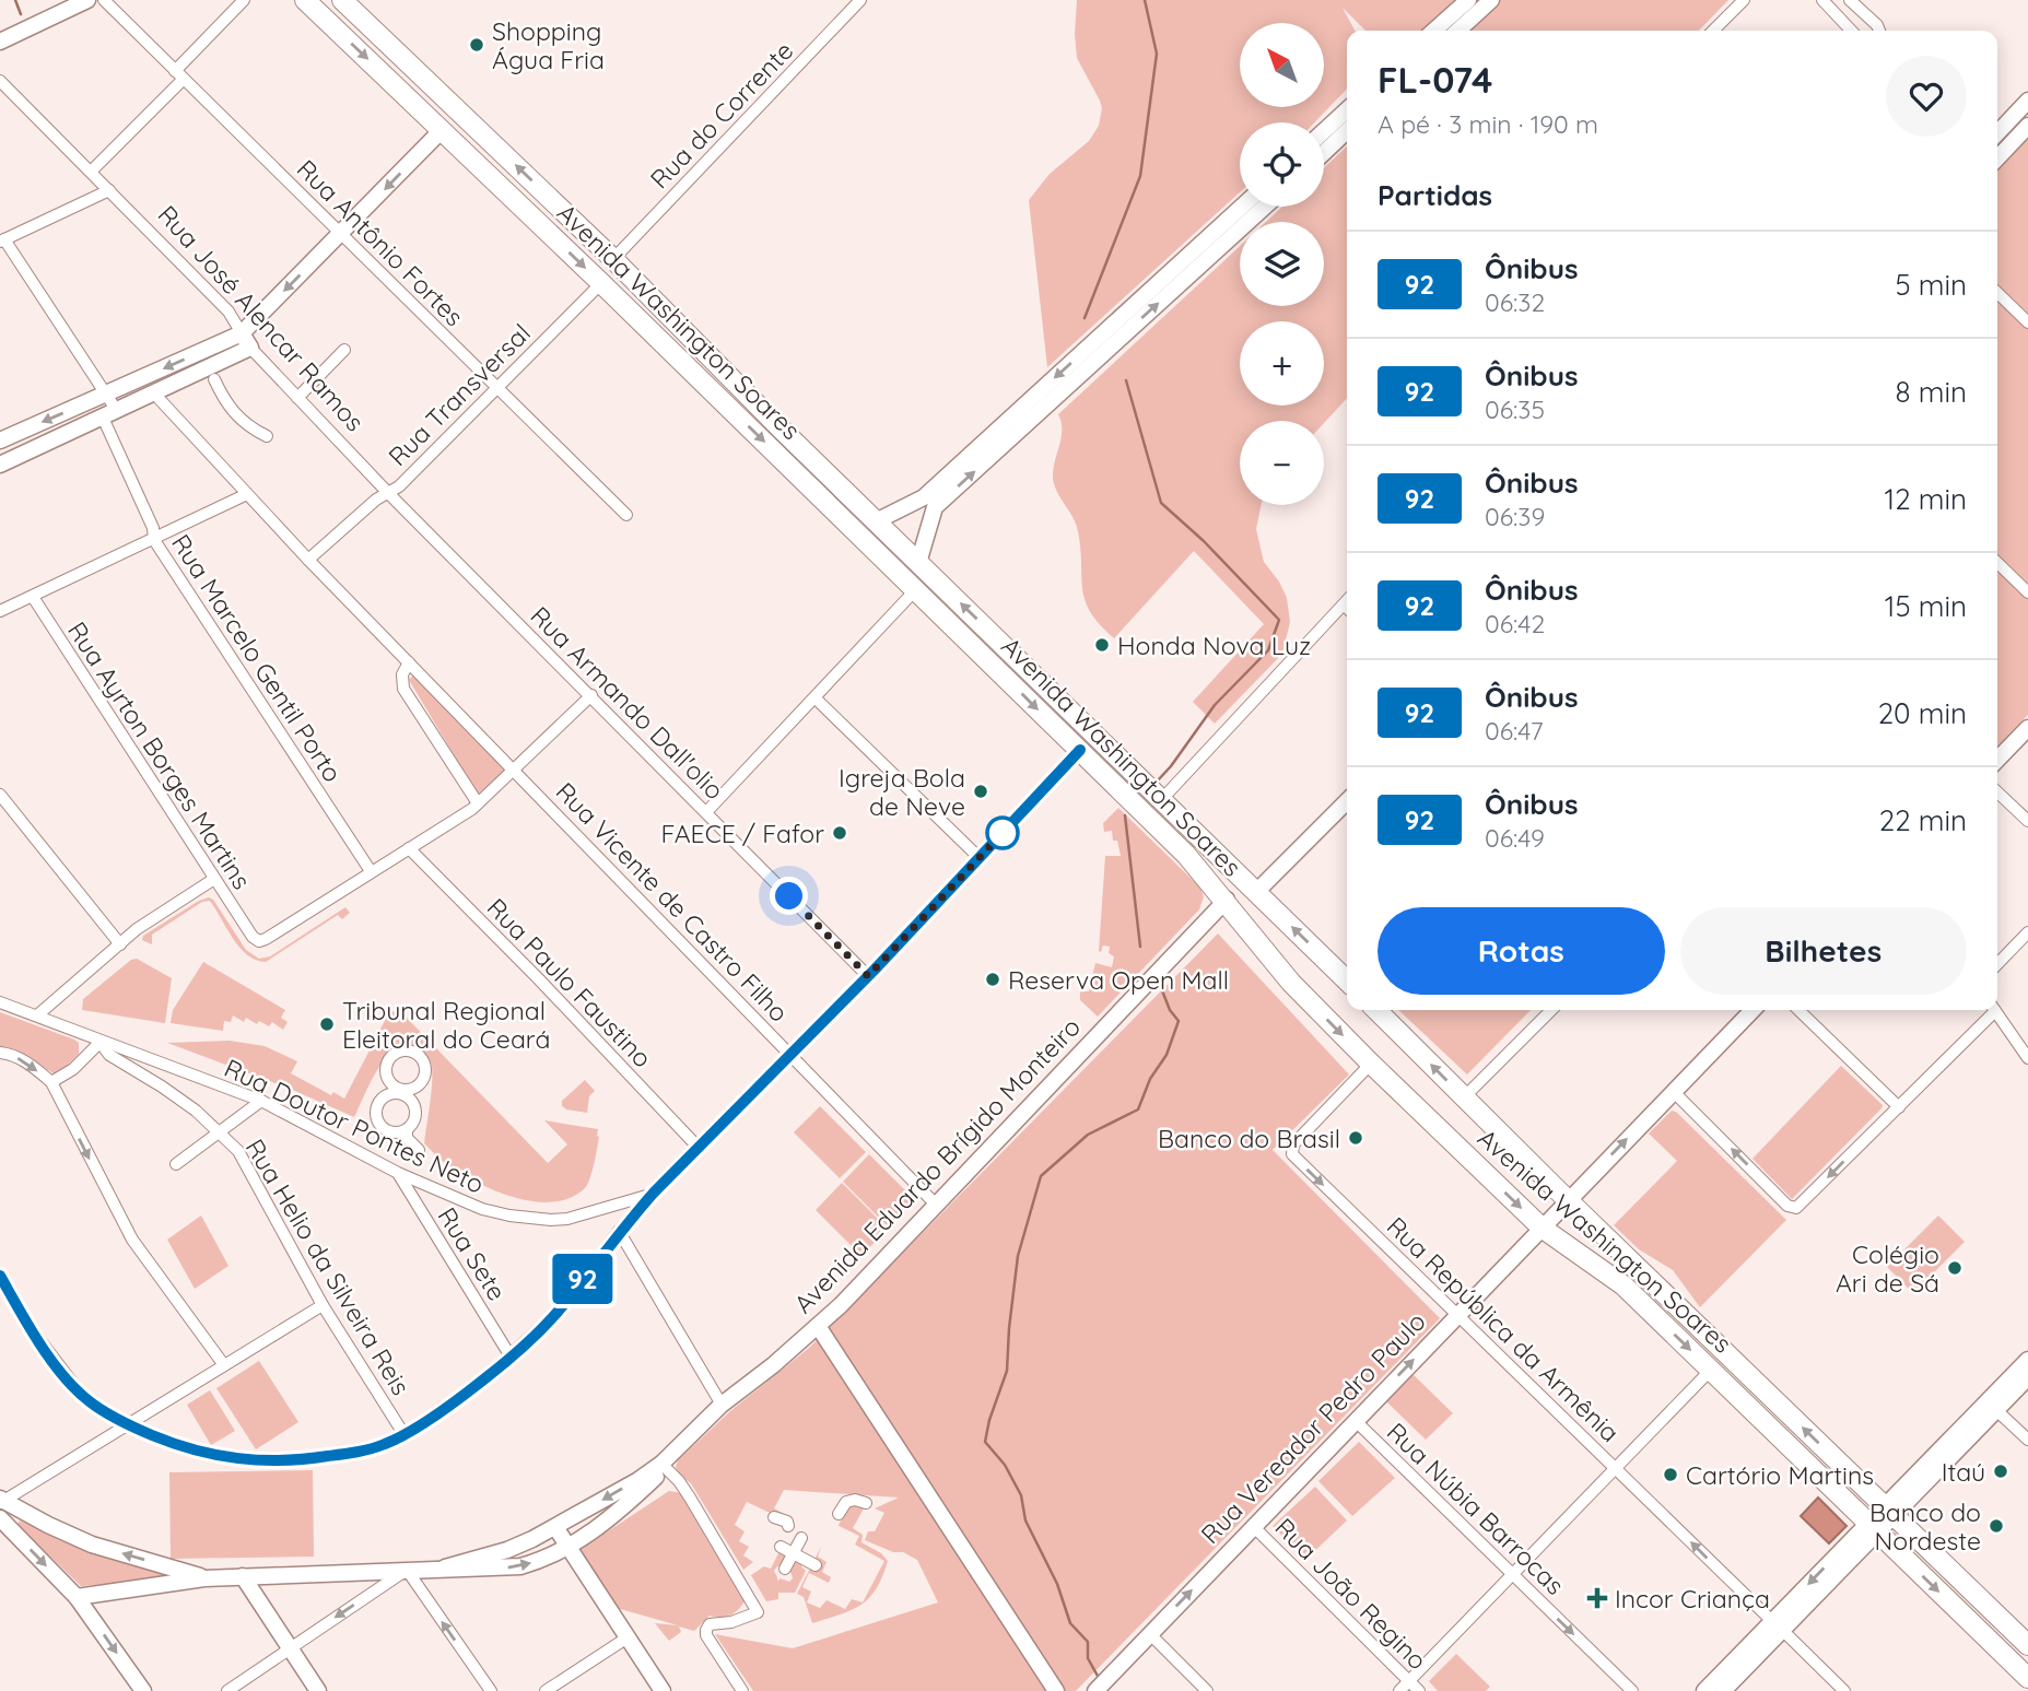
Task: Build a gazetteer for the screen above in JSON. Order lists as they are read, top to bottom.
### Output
{
  "streets": {
    "highway": ["Avenida Washington Soares"],
    "main road": ["Rua José Alencar Ramos", "Avenida Eduardo Brígido Monteiro", "Rua Vereador Pedro Paulo"],
    "street": [
      "Rua do Corrente",
      "Rua Antônio Fortes",
      "Rua Transversal",
      "Rua Marcelo Gentil Porto",
      "Rua Armando Dall'olio",
      "Rua Ayrton Borges Martins",
      "Rua Vicente de Castro Filho",
      "Rua Paulo Faustino",
      "Rua Doutor Pontes Neto",
      "Rua Sete",
      "Rua Helio da Silveira Reis",
      "Rua República da Armênia",
      "Rua Núbia Barrocas",
      "Rua João Regino"
    ]
  },
  "crossings": [
    ["Rua do Corrente", "Avenida Washington Soares"],
    ["Rua Antônio Fortes", "Rua Transversal"],
    ["Rua José Alencar Ramos", "Rua Transversal"],
    ["Rua José Alencar Ramos", "Rua Armando Dall'olio"],
    ["Avenida Washington Soares", "Rua Transversal"],
    ["Avenida Washington Soares", "Avenida Eduardo Brígido Monteiro"],
    ["Avenida Washington Soares", "Rua República da Armênia"],
    ["Avenida Washington Soares", "Rua Vereador Pedro Paulo"],
    ["Rua Transversal", "Rua Armando Dall'olio"],
    ["Rua Transversal", "Rua Vicente de Castro Filho"],
    ["Rua Marcelo Gentil Porto", "Rua Ayrton Borges Martins"],
    ["Rua Vicente de Castro Filho", "Avenida Eduardo Brígido Monteiro"],
    ["Rua Doutor Pontes Neto", "Rua Sete"],
    ["Rua Doutor Pontes Neto", "Rua Helio da Silveira Reis"],
    ["Rua República da Armênia", "Rua Vereador Pedro Paulo"],
    ["Rua Vereador Pedro Paulo", "Rua Núbia Barrocas"],
    ["Rua Vereador Pedro Paulo", "Rua João Regino"]
  ],
  "one_way": ["Rua Vereador Pedro Paulo", "Rua Núbia Barrocas"],
  "places": {
    "other": [
      "Shopping Água Fria",
      "Honda Nova Luz",
      "Igreja Bola de Neve",
      "FAECE / Fafor",
      "Reserva Open Mall",
      "Tribunal Regional Eleitoral do Ceará",
      "Banco do Brasil",
      "Colégio Ari de Sá",
      "Itaú",
      "Cartório Martins",
      "Banco do Nordeste"
    ],
    "health": ["Incor Criança"]
  },
  "lines": ["bus line 92"],
  "north": "top left",
  "page": {
    "on_map": "92",
    "map_buttons": ["+", "−"],
    "heading": [
      ["FL-074", "A pé · 3 min · 190 m"],
      "Partidas"
    ],
    "list": [
      {
        "mark": "92",
        "name": "Ônibus",
        "note": "06:32",
        "value": "5 min"
      },
      {
        "mark": "92",
        "name": "Ônibus",
        "note": "06:35",
        "value": "8 min"
      },
      {
        "mark": "92",
        "name": "Ônibus",
        "note": "06:39",
        "value": "12 min"
      },
      {
        "mark": "92",
        "name": "Ônibus",
        "note": "06:42",
        "value": "15 min"
      },
      {
        "mark": "92",
        "name": "Ônibus",
        "note": "06:47",
        "value": "20 min"
      },
      {
        "mark": "92",
        "name": "Ônibus",
        "note": "06:49",
        "value": "22 min"
      }
    ],
    "buttons": ["Rotas", "Bilhetes"]
  }
}
